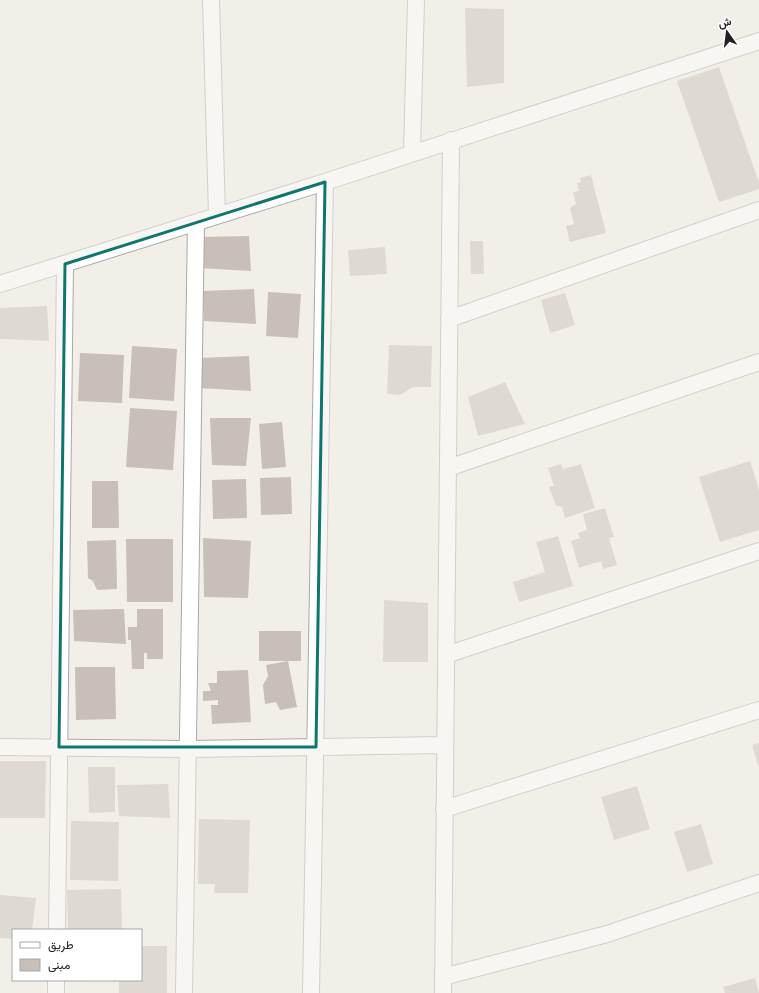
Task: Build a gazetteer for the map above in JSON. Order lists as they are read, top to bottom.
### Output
{
  "legend": ["طريق", "مبنى"],
  "north": "top"
}
